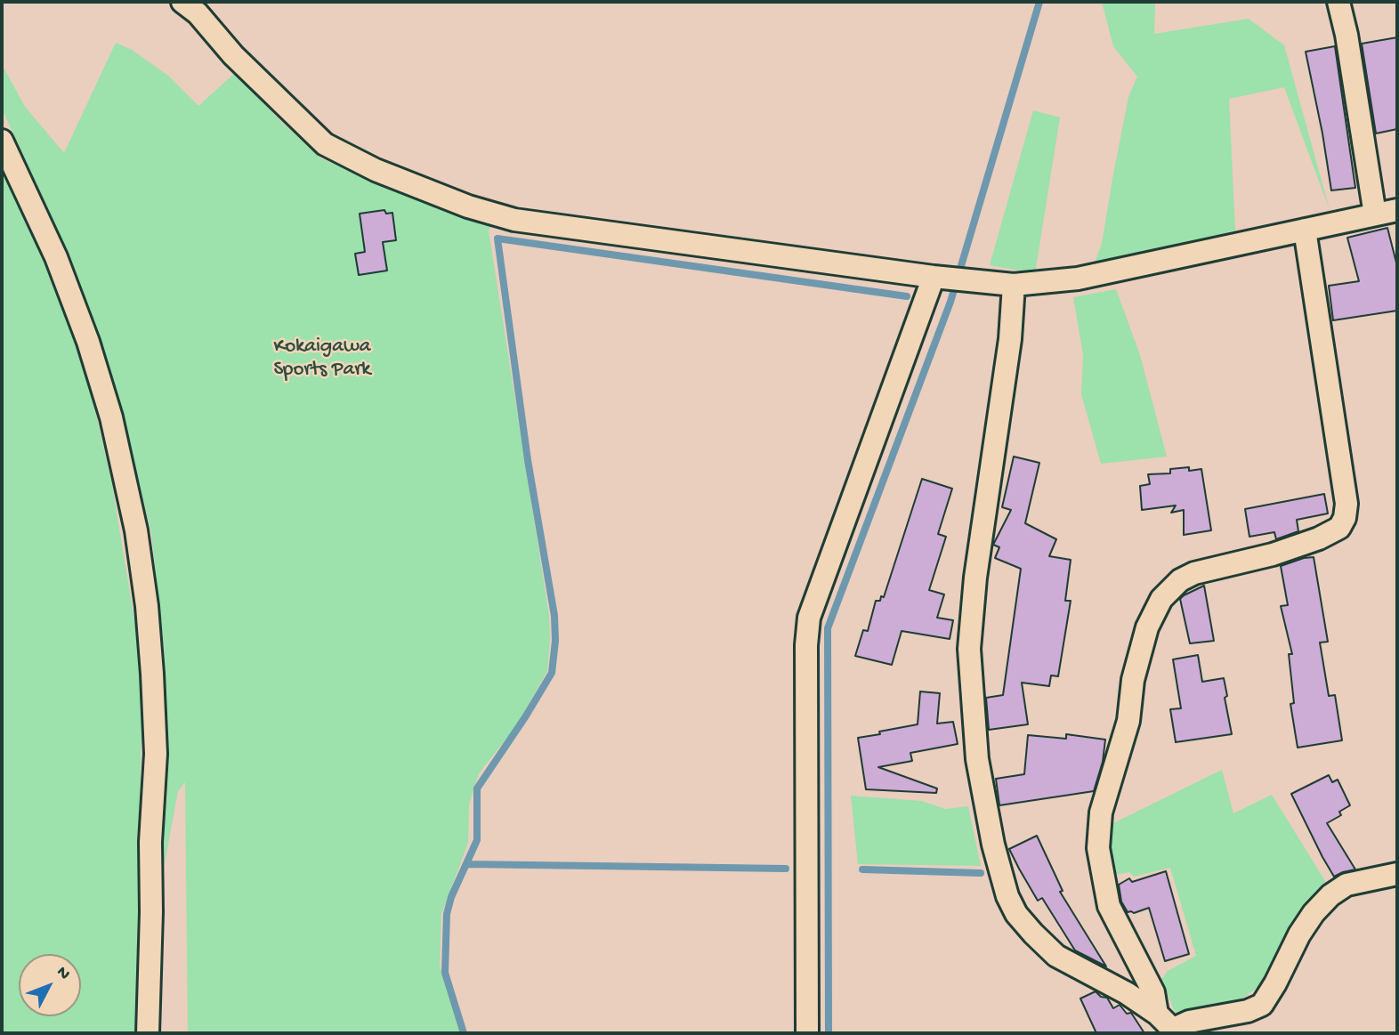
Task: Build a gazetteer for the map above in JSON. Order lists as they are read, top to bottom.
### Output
{
  "parks": ["Kokaigawa Sports Park"],
  "north": "top right"
}
